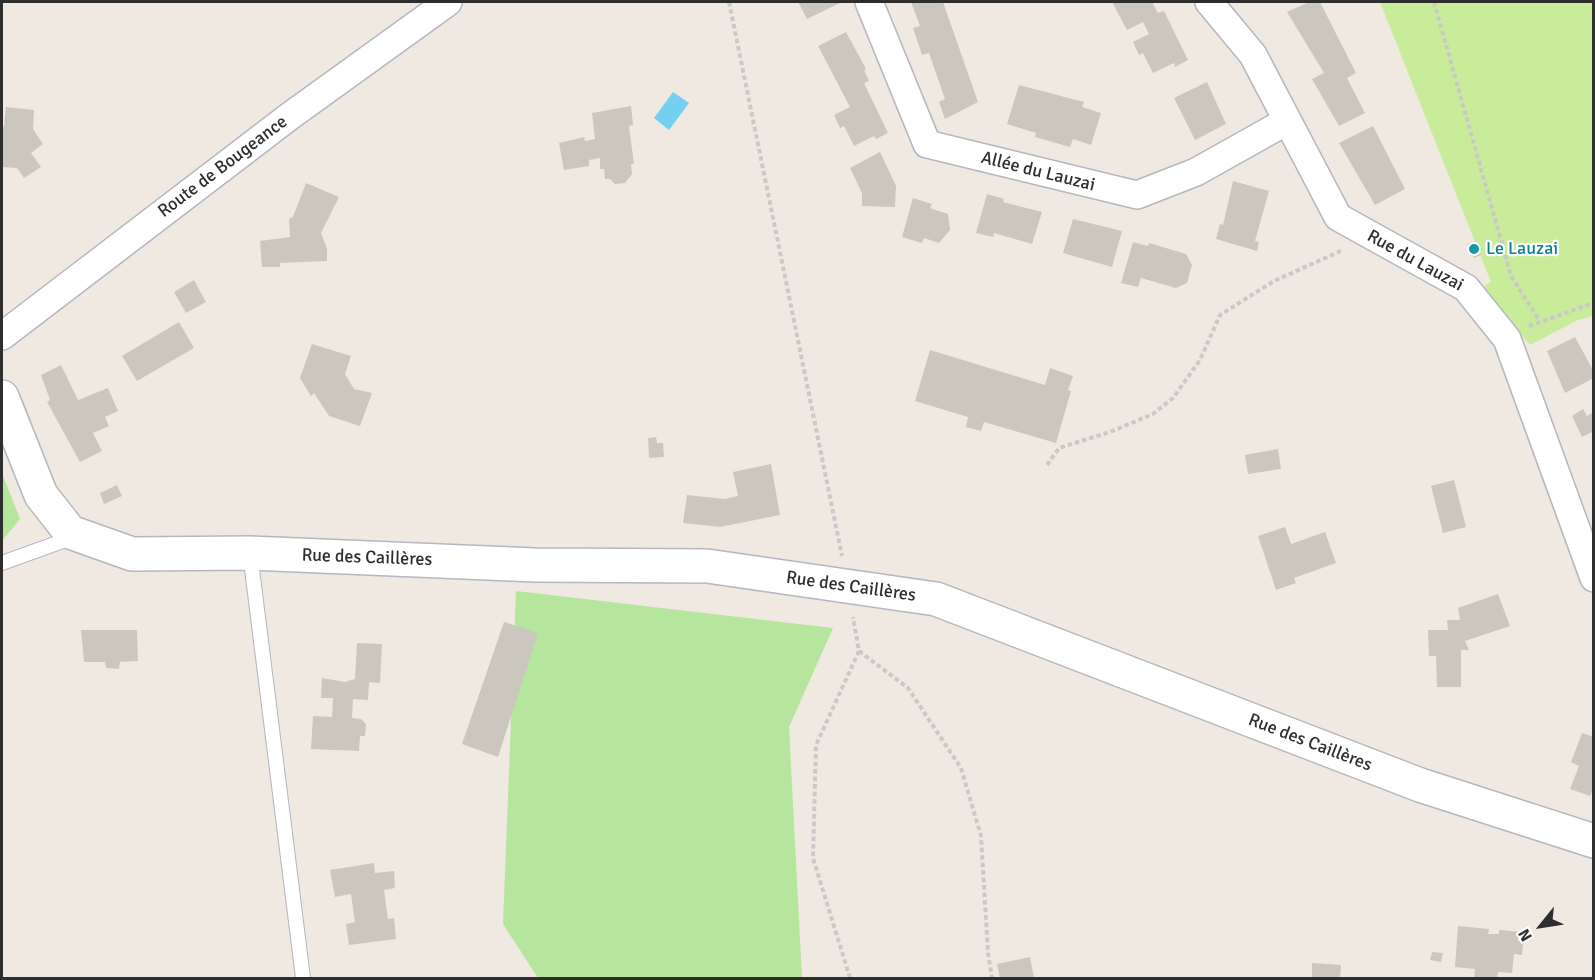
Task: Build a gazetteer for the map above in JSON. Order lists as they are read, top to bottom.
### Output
{
  "streets": {
    "street": [
      "Route de Bougeance",
      "Allée du Lauzai",
      "Rue du Lauzai",
      "Rue des Caillères"
    ]
  },
  "crossings": [
    ["Allée du Lauzai", "Rue du Lauzai"]
  ],
  "places": ["Le Lauzai"],
  "north": "bottom left"
}
